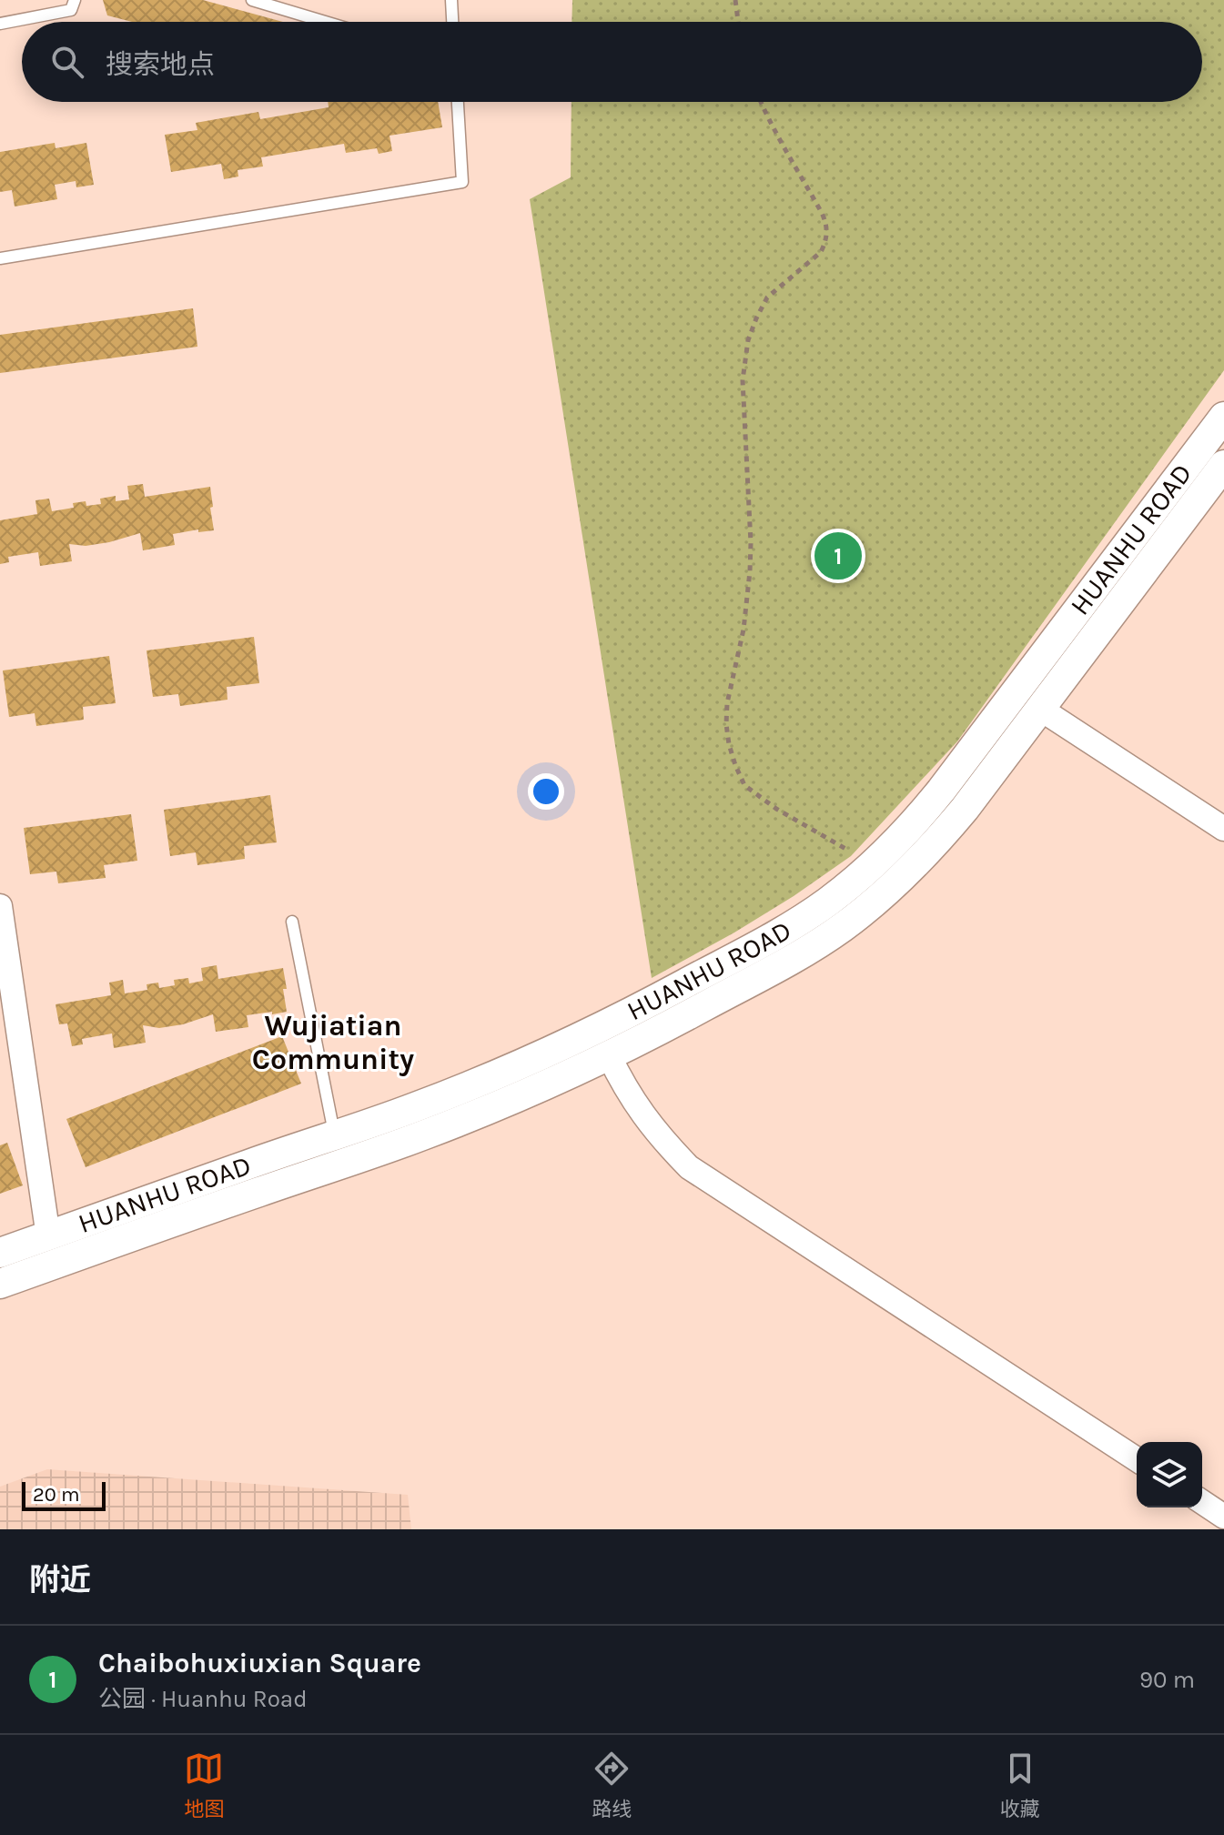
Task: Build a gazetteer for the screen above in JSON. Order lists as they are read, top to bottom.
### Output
{
  "streets": {
    "street": ["HUANHU ROAD"]
  },
  "districts": ["Wujiatian Community"],
  "scale_bar": "20 m",
  "page": {
    "search": "搜索地点",
    "pins": "1",
    "scale": "20 m",
    "heading": "附近",
    "list": [
      {
        "mark": "1",
        "name": "Chaibohuxiuxian Square",
        "note": "公园 · Huanhu Road",
        "value": "90 m"
      }
    ],
    "nav": ["地图", "路线", "收藏"]
  }
}
